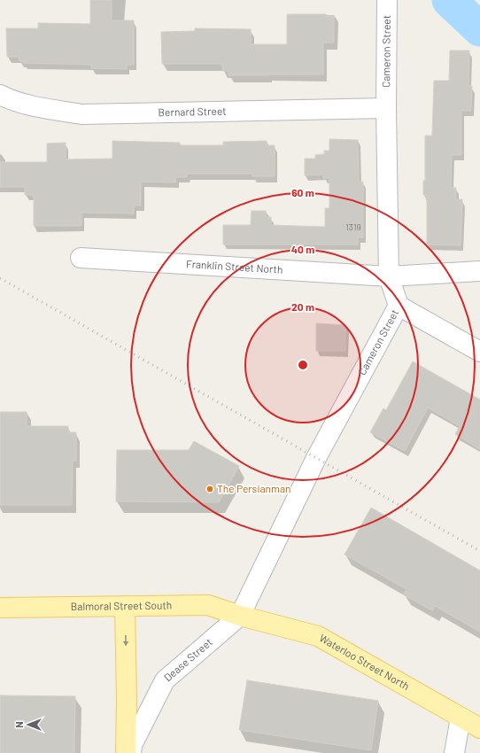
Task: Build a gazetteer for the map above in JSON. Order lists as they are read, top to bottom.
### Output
{
  "streets": {
    "main road": ["Balmoral Street South", "Waterloo Street North"],
    "street": [
      "Cameron Street",
      "Bernard Street",
      "Franklin Street North",
      "Dease Street"
    ]
  },
  "crossings": [
    ["Cameron Street", "Bernard Street"],
    ["Cameron Street", "Franklin Street North"],
    ["Cameron Street", "Balmoral Street South"],
    ["Cameron Street", "Dease Street"],
    ["Cameron Street", "Waterloo Street North"],
    ["Balmoral Street South", "Dease Street"],
    ["Balmoral Street South", "Waterloo Street North"],
    ["Dease Street", "Waterloo Street North"]
  ],
  "places": ["The Persianman"],
  "house_numbers": ["1319"],
  "north": "left",
  "rings": ["60 m", "40 m", "20 m"]
}
